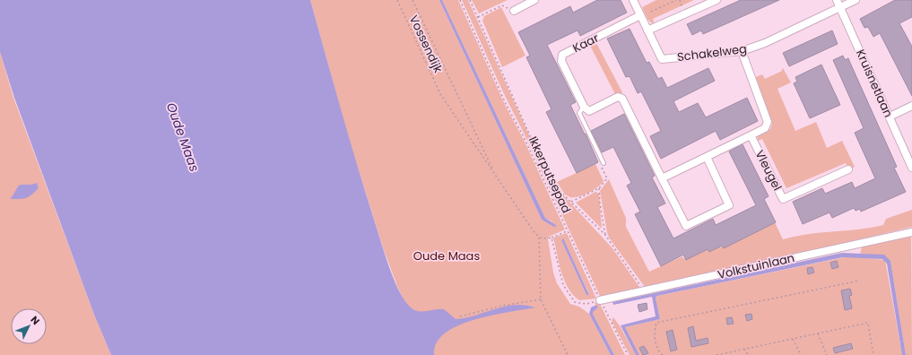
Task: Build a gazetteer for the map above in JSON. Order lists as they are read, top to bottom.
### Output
{
  "streets": {
    "street": [
      "Kaar",
      "Schakelweg",
      "Kruisnetlaan",
      "Vleugel",
      "Volkstuinlaan"
    ],
    "path": ["Vossendijk", "Ikkerputsepad"]
  },
  "crossings": [
    ["Kaar", "Schakelweg"],
    ["Schakelweg", "Kruisnetlaan"],
    ["Schakelweg", "Vleugel"],
    ["Ikkerputsepad", "Volkstuinlaan"]
  ],
  "water": ["Oude Maas"],
  "parks": ["Oude Maas"],
  "north": "top right"
}
